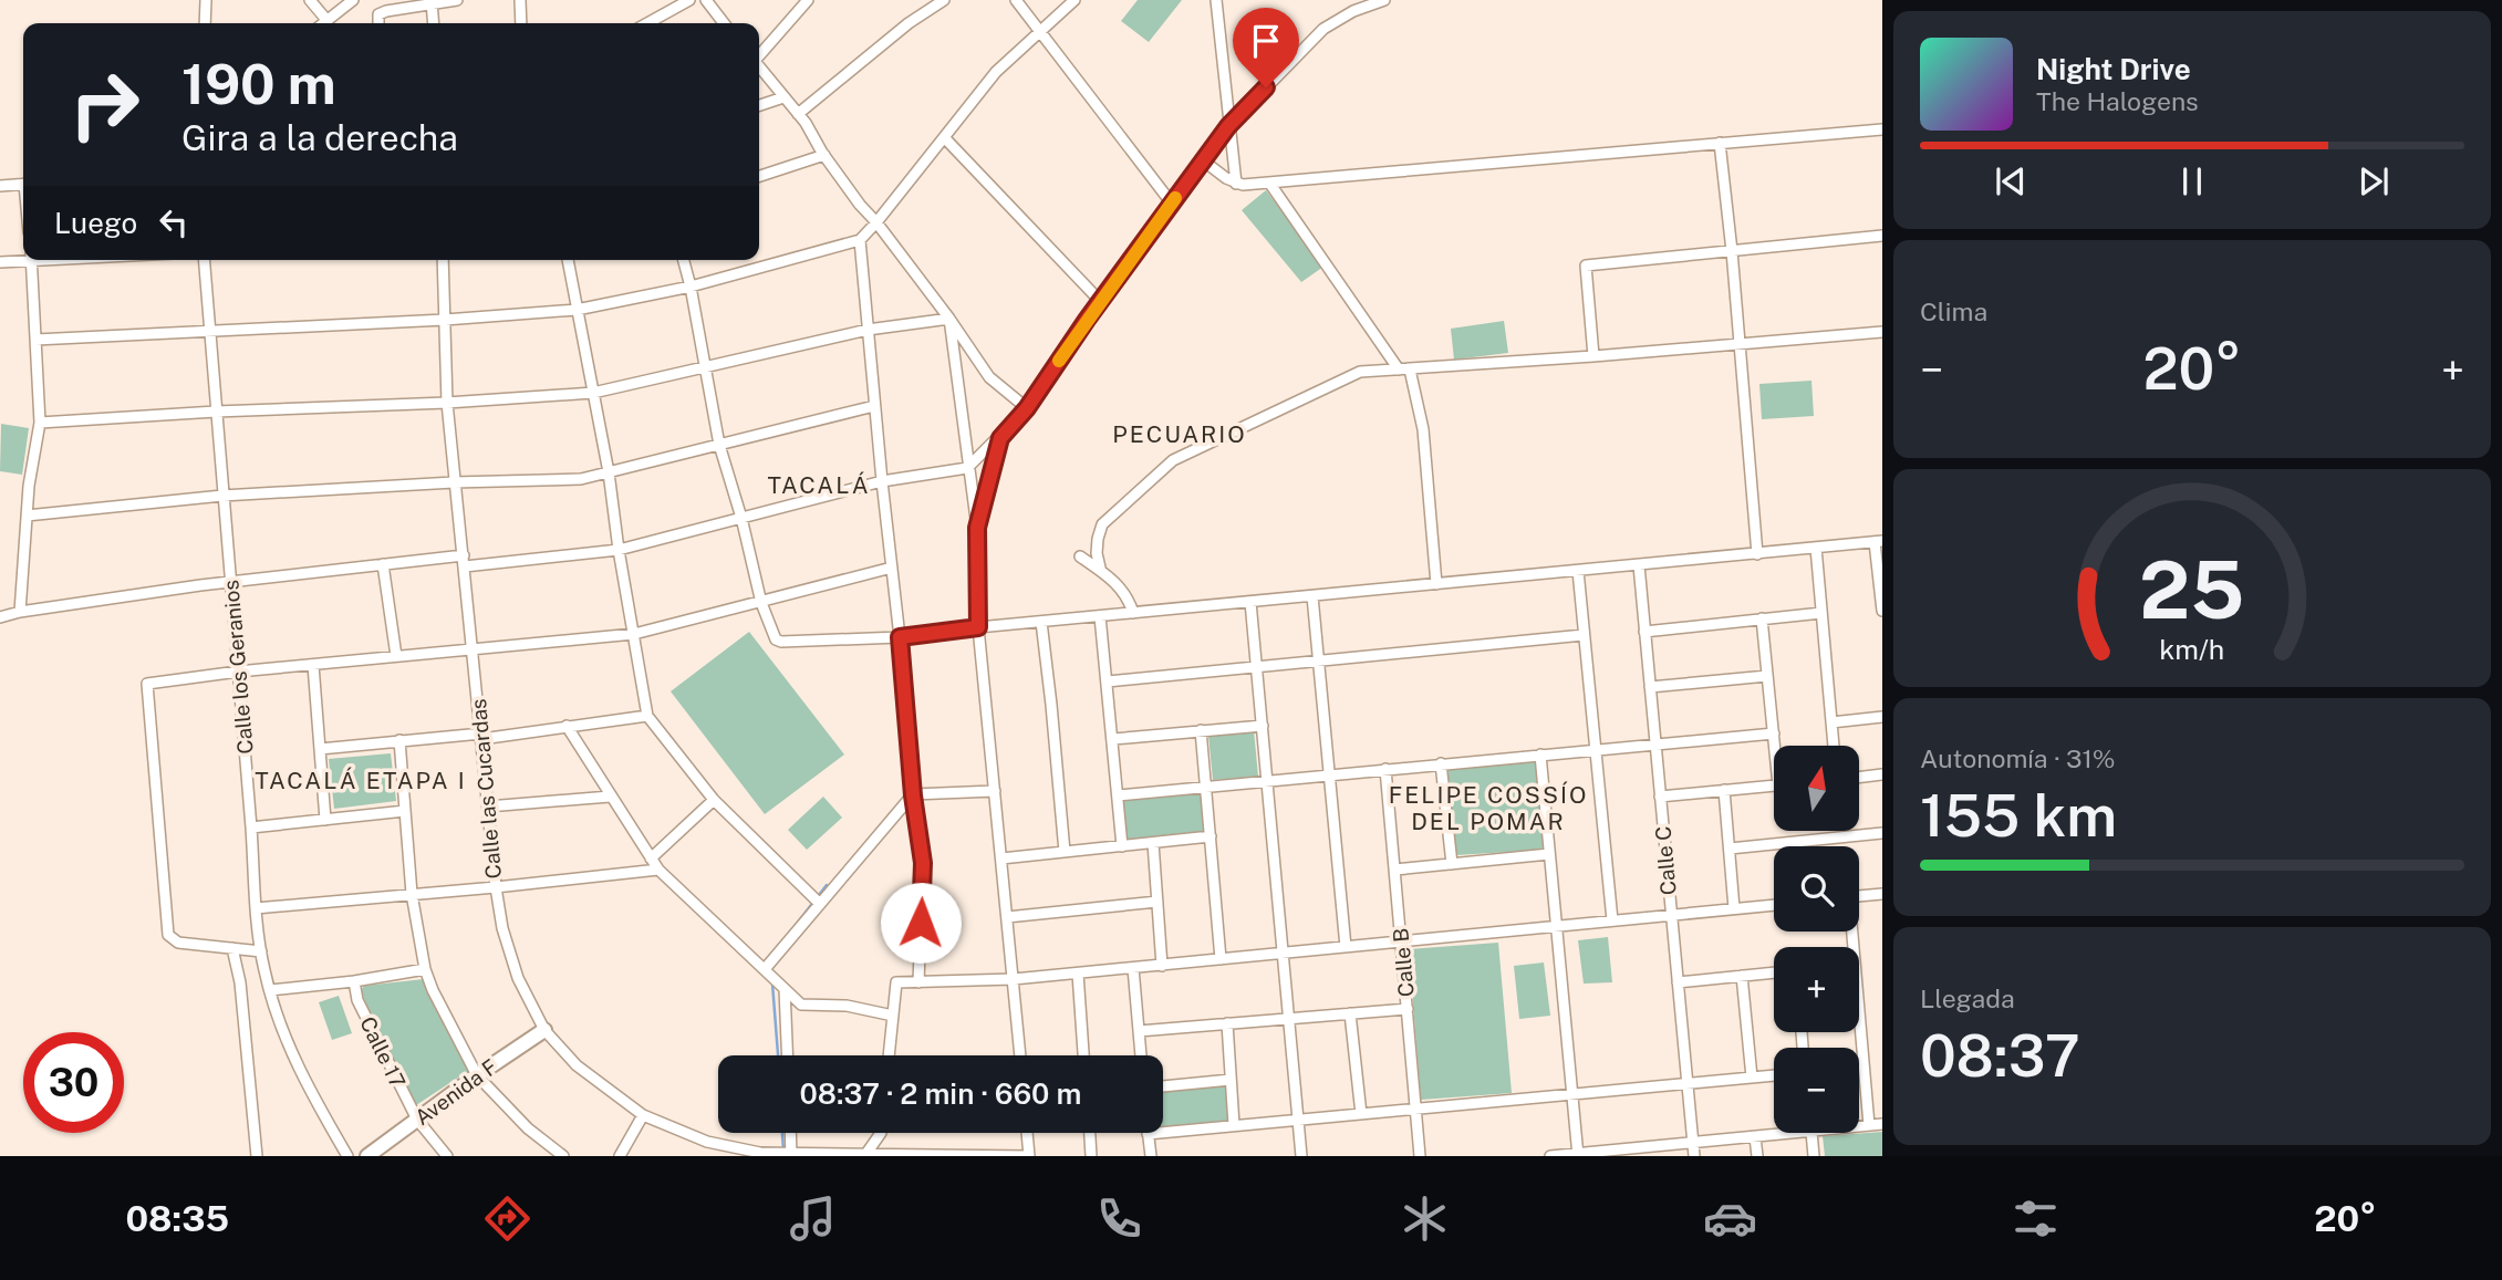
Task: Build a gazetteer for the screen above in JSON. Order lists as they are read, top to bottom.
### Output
{
  "streets": {
    "street": [
      "Calle los Geranios",
      "Calle las Cucardas",
      "Calle C",
      "Calle B",
      "Calle 17",
      "Avenida F"
    ]
  },
  "crossings": [
    ["Calle las Cucardas", "Avenida F"],
    ["Calle 17", "Avenida F"]
  ],
  "districts": [
    "PECUARIO",
    "TACALÁ",
    "TACALÁ ETAPA I",
    "FELIPE COSSÍO DEL POMAR"
  ],
  "north": "top",
  "page": {
    "turn": ["190 m", "Gira a la derecha"],
    "song": ["Night Drive", "The Halogens"],
    "then": "Luego",
    "tile": [
      "Clima",
      ["Autonomía · 31%", "155 km"],
      ["Llegada", "08:37"]
    ],
    "heat": ["−", "20°", "+"],
    "map_buttons": ["+", "−"],
    "limit": "30",
    "trip": "08:37 · 2 min · 660 m",
    "tabs": ["08:35", "20°"],
    "gauge": ["25", "km/h"]
  }
}
